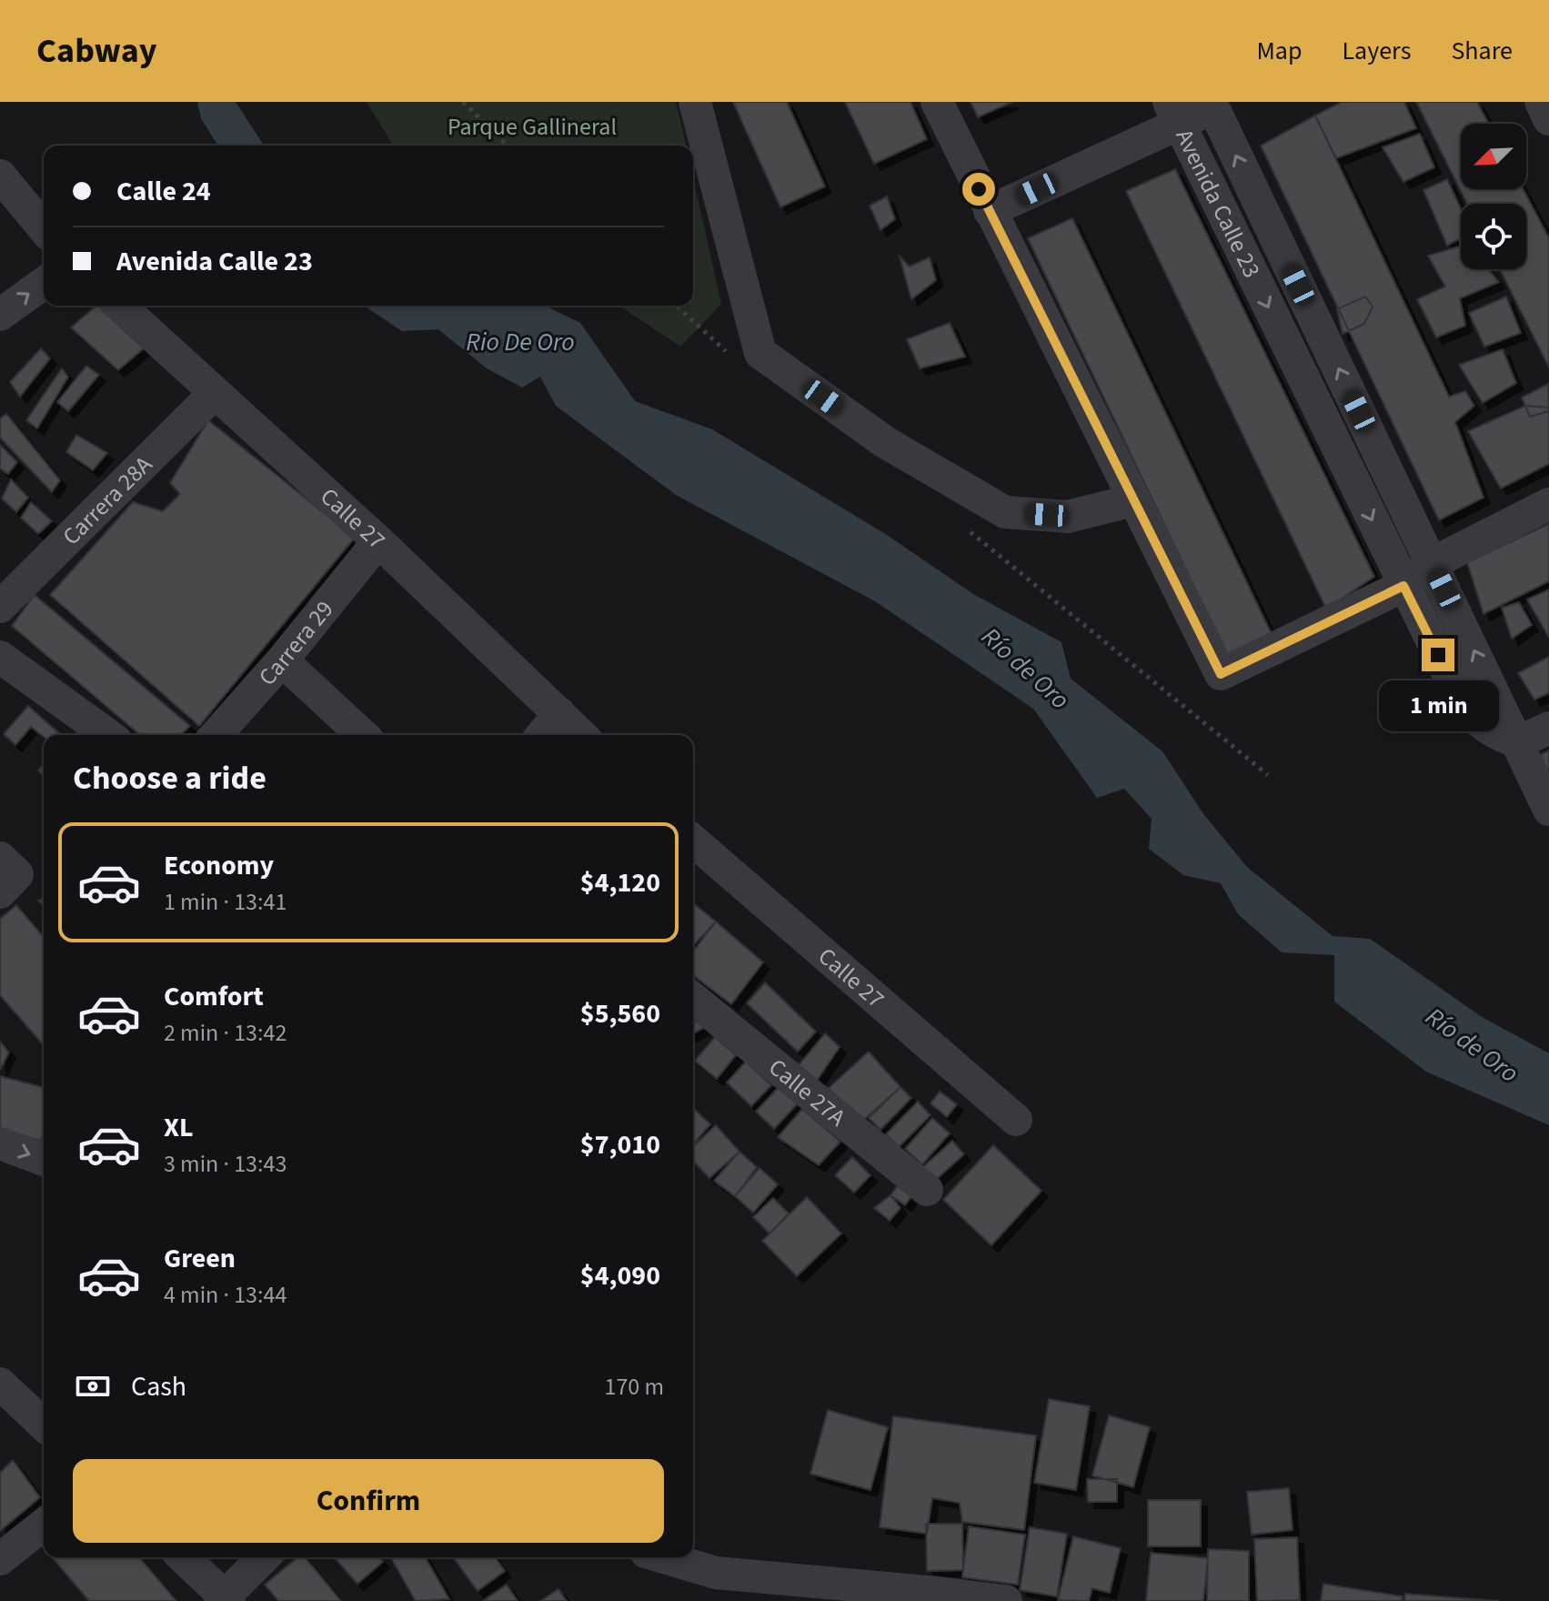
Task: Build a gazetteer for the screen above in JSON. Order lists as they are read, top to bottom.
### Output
{
  "streets": {
    "street": [
      "Avenida Calle 23",
      "Carrera 28A",
      "Calle 27",
      "Carrera 29",
      "Calle 27A"
    ]
  },
  "crossings": [
    ["Carrera 28A", "Calle 27"],
    ["Calle 27", "Carrera 29"]
  ],
  "water": ["Rio De Oro", "Río de Oro"],
  "parks": ["Parque Gallineral"],
  "north": "bottom left",
  "page": {
    "header": "Cabway",
    "nav": ["Map", "Layers", "Share"],
    "banner": ["Calle 24", "Avenida Calle 23"],
    "bubble": "1 min",
    "heading": "Choose a ride",
    "list": [
      {
        "name": "Economy",
        "note": "1 min · 13:41",
        "value": "$4,120"
      },
      {
        "name": "Comfort",
        "note": "2 min · 13:42",
        "value": "$5,560"
      },
      {
        "name": "XL",
        "note": "3 min · 13:43",
        "value": "$7,010"
      },
      {
        "name": "Green",
        "note": "4 min · 13:44",
        "value": "$4,090"
      }
    ],
    "pay": ["Cash", "170 m"],
    "buttons": "Confirm"
  }
}
